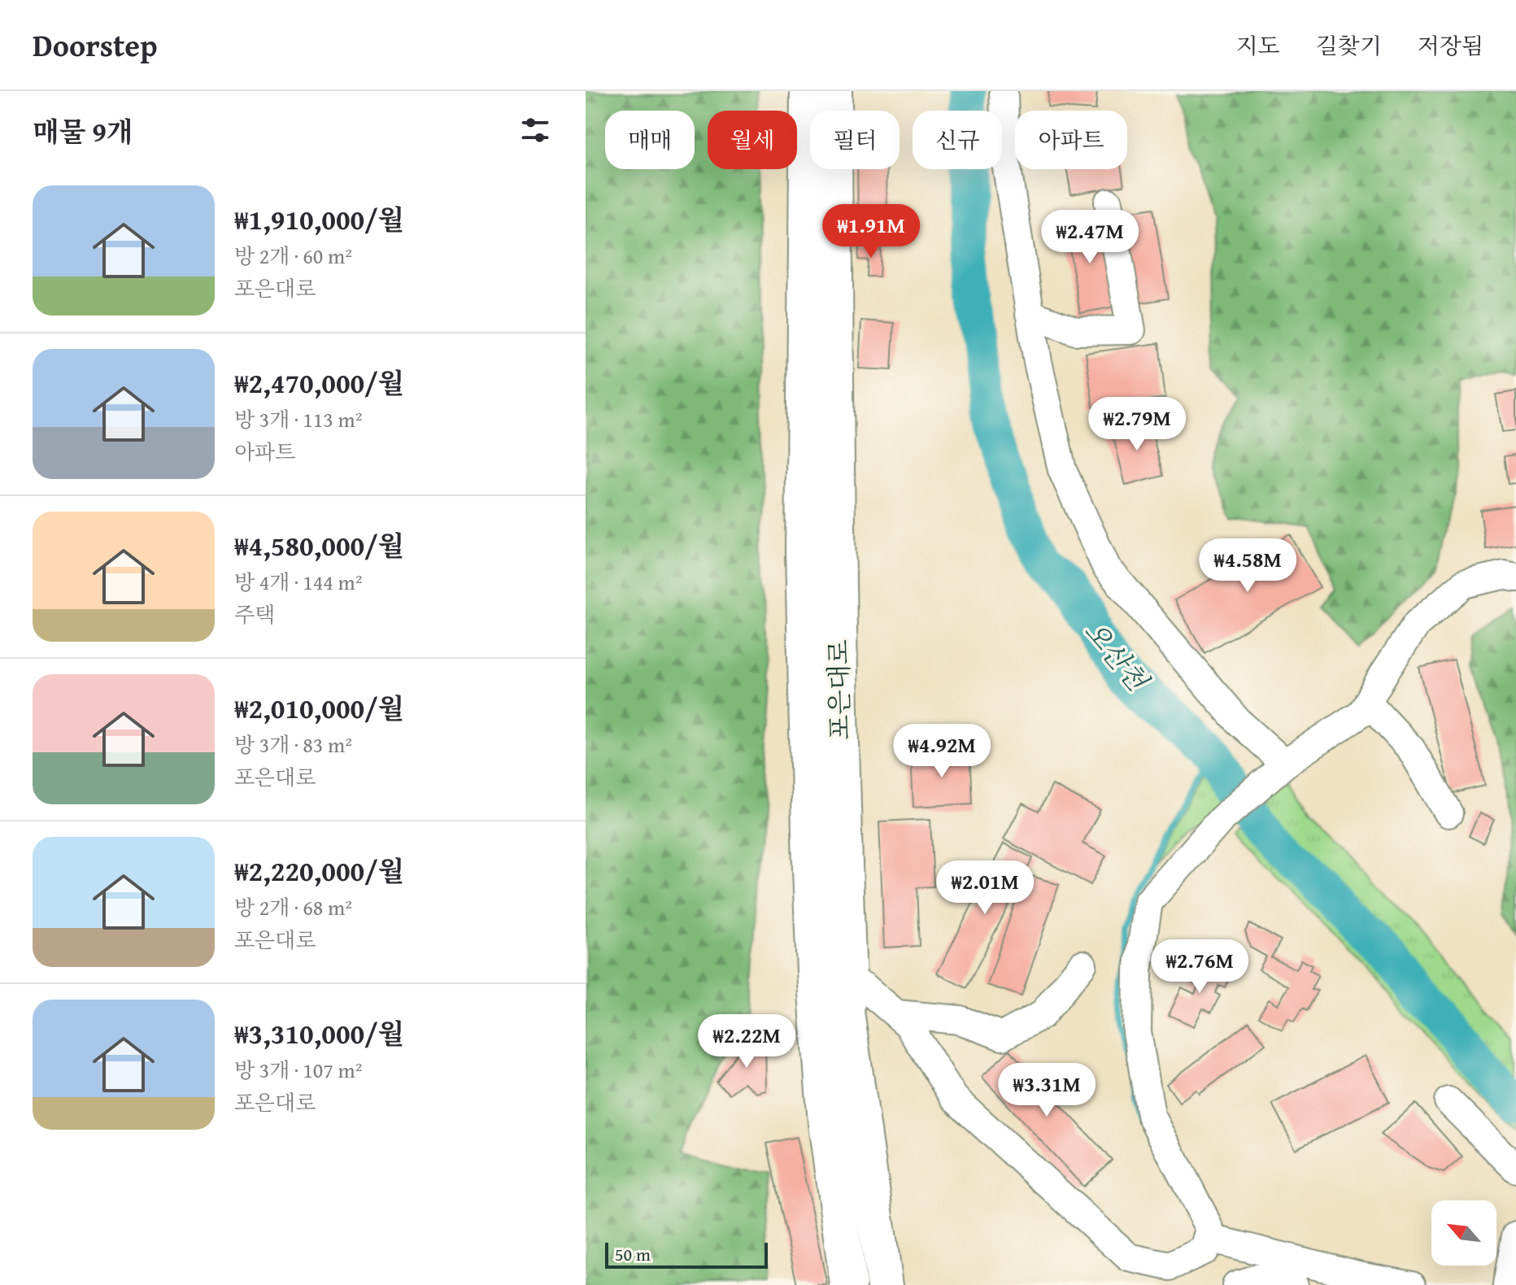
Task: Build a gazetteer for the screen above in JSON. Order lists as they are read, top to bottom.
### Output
{
  "streets": {
    "highway": ["포은대로"]
  },
  "water": ["오산천"],
  "scale_bar": "50 m",
  "north": "top left",
  "page": {
    "header": "Doorstep",
    "nav": ["지도", "길찾기", "저장됨"],
    "heading": "매물 9개",
    "chip": [
      "매매",
      "월세",
      "필터",
      "신규",
      "아파트"
    ],
    "list": [
      {
        "name": "₩1,910,000/월",
        "note": "방 2개 · 60 m² · 포은대로"
      },
      {
        "name": "₩2,470,000/월",
        "note": "방 3개 · 113 m² · 아파트"
      },
      {
        "name": "₩4,580,000/월",
        "note": "방 4개 · 144 m² · 주택"
      },
      {
        "name": "₩2,010,000/월",
        "note": "방 3개 · 83 m² · 포은대로"
      },
      {
        "name": "₩2,220,000/월",
        "note": "방 2개 · 68 m² · 포은대로"
      },
      {
        "name": "₩3,310,000/월",
        "note": "방 3개 · 107 m² · 포은대로"
      }
    ],
    "price": [
      "₩1.91M",
      "₩2.47M",
      "₩2.79M",
      "₩4.58M",
      "₩4.92M",
      "₩2.01M",
      "₩2.76M",
      "₩2.22M",
      "₩3.31M"
    ],
    "scale": "50 m"
  }
}
